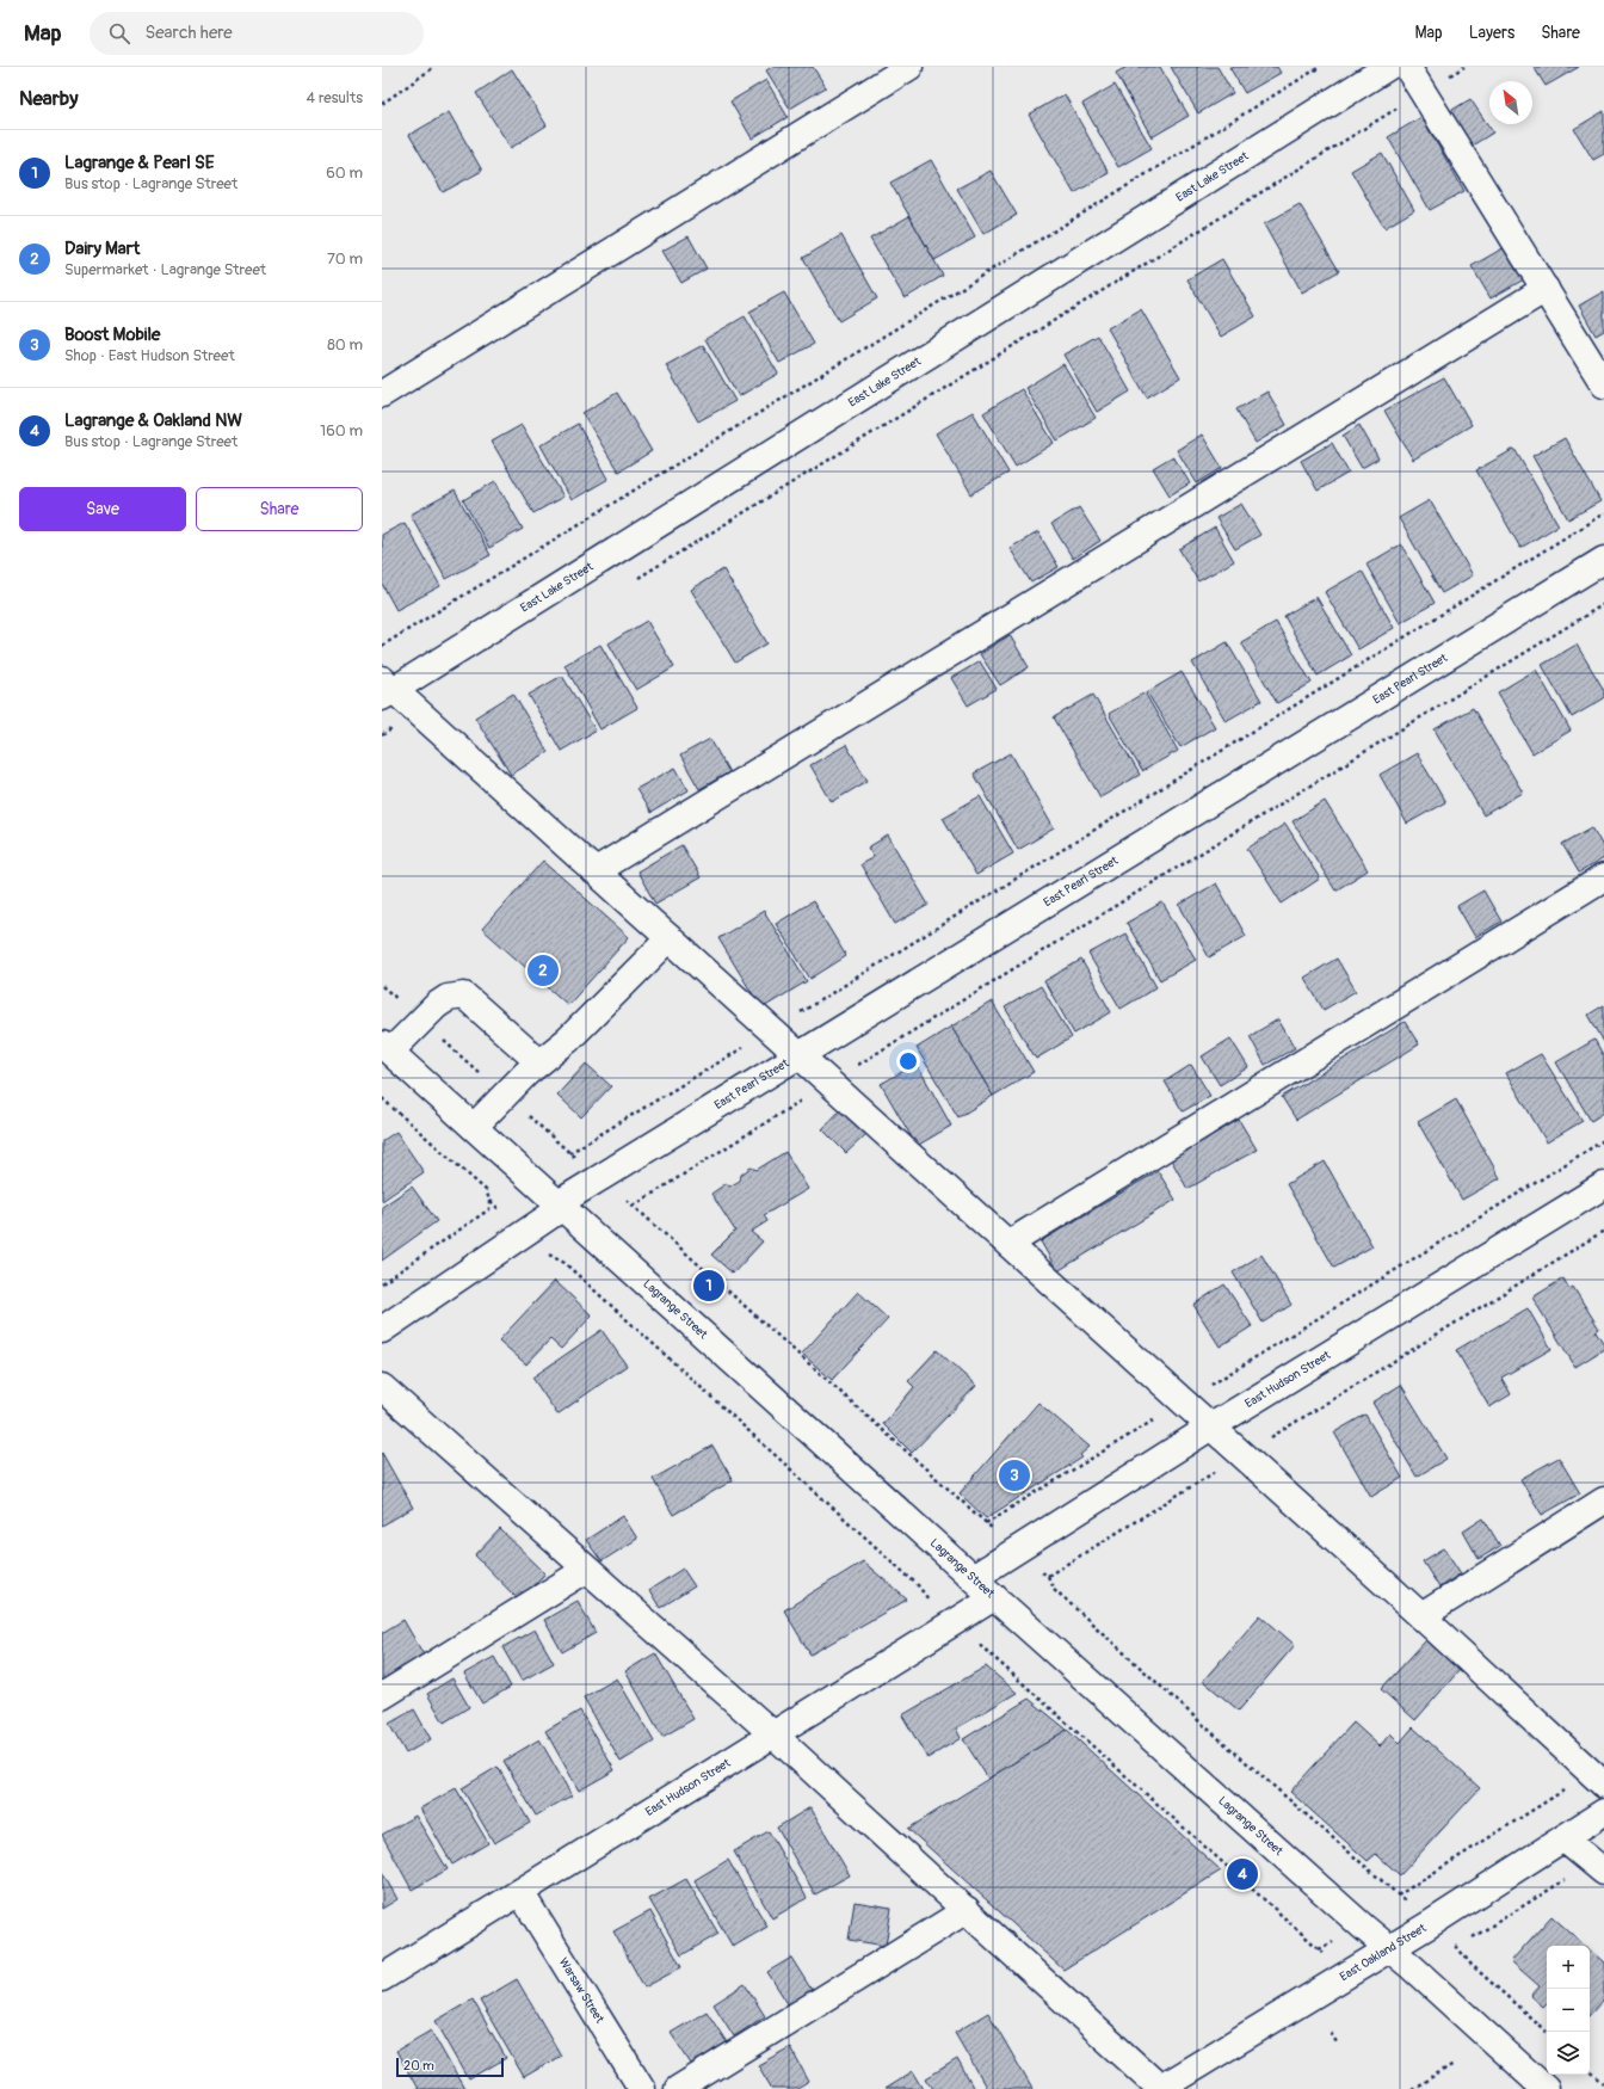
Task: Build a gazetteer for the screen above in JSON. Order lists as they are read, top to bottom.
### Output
{
  "streets": {
    "street": [
      "East Lake Street",
      "East Pearl Street",
      "Lagrange Street",
      "East Hudson Street",
      "East Oakland Street",
      "Warsaw Street"
    ]
  },
  "crossings": [
    ["East Pearl Street", "Lagrange Street"],
    ["Lagrange Street", "East Hudson Street"],
    ["Lagrange Street", "East Oakland Street"],
    ["East Hudson Street", "Warsaw Street"]
  ],
  "scale_bar": "20 m",
  "north": "top left",
  "page": {
    "header": "Map",
    "search": "Search here",
    "nav": ["Map", "Layers", "Share"],
    "heading": ["Nearby", "4 results"],
    "list": [
      {
        "mark": "1",
        "name": "Lagrange & Pearl SE",
        "note": "Bus stop · Lagrange Street",
        "value": "60 m"
      },
      {
        "mark": "2",
        "name": "Dairy Mart",
        "note": "Supermarket · Lagrange Street",
        "value": "70 m"
      },
      {
        "mark": "3",
        "name": "Boost Mobile",
        "note": "Shop · East Hudson Street",
        "value": "80 m"
      },
      {
        "mark": "4",
        "name": "Lagrange & Oakland NW",
        "note": "Bus stop · Lagrange Street",
        "value": "160 m"
      }
    ],
    "buttons": ["Save", "Share"],
    "pins": [
      "2",
      "1",
      "3",
      "4"
    ],
    "map_buttons": ["+", "−"],
    "scale": "20 m"
  }
}
